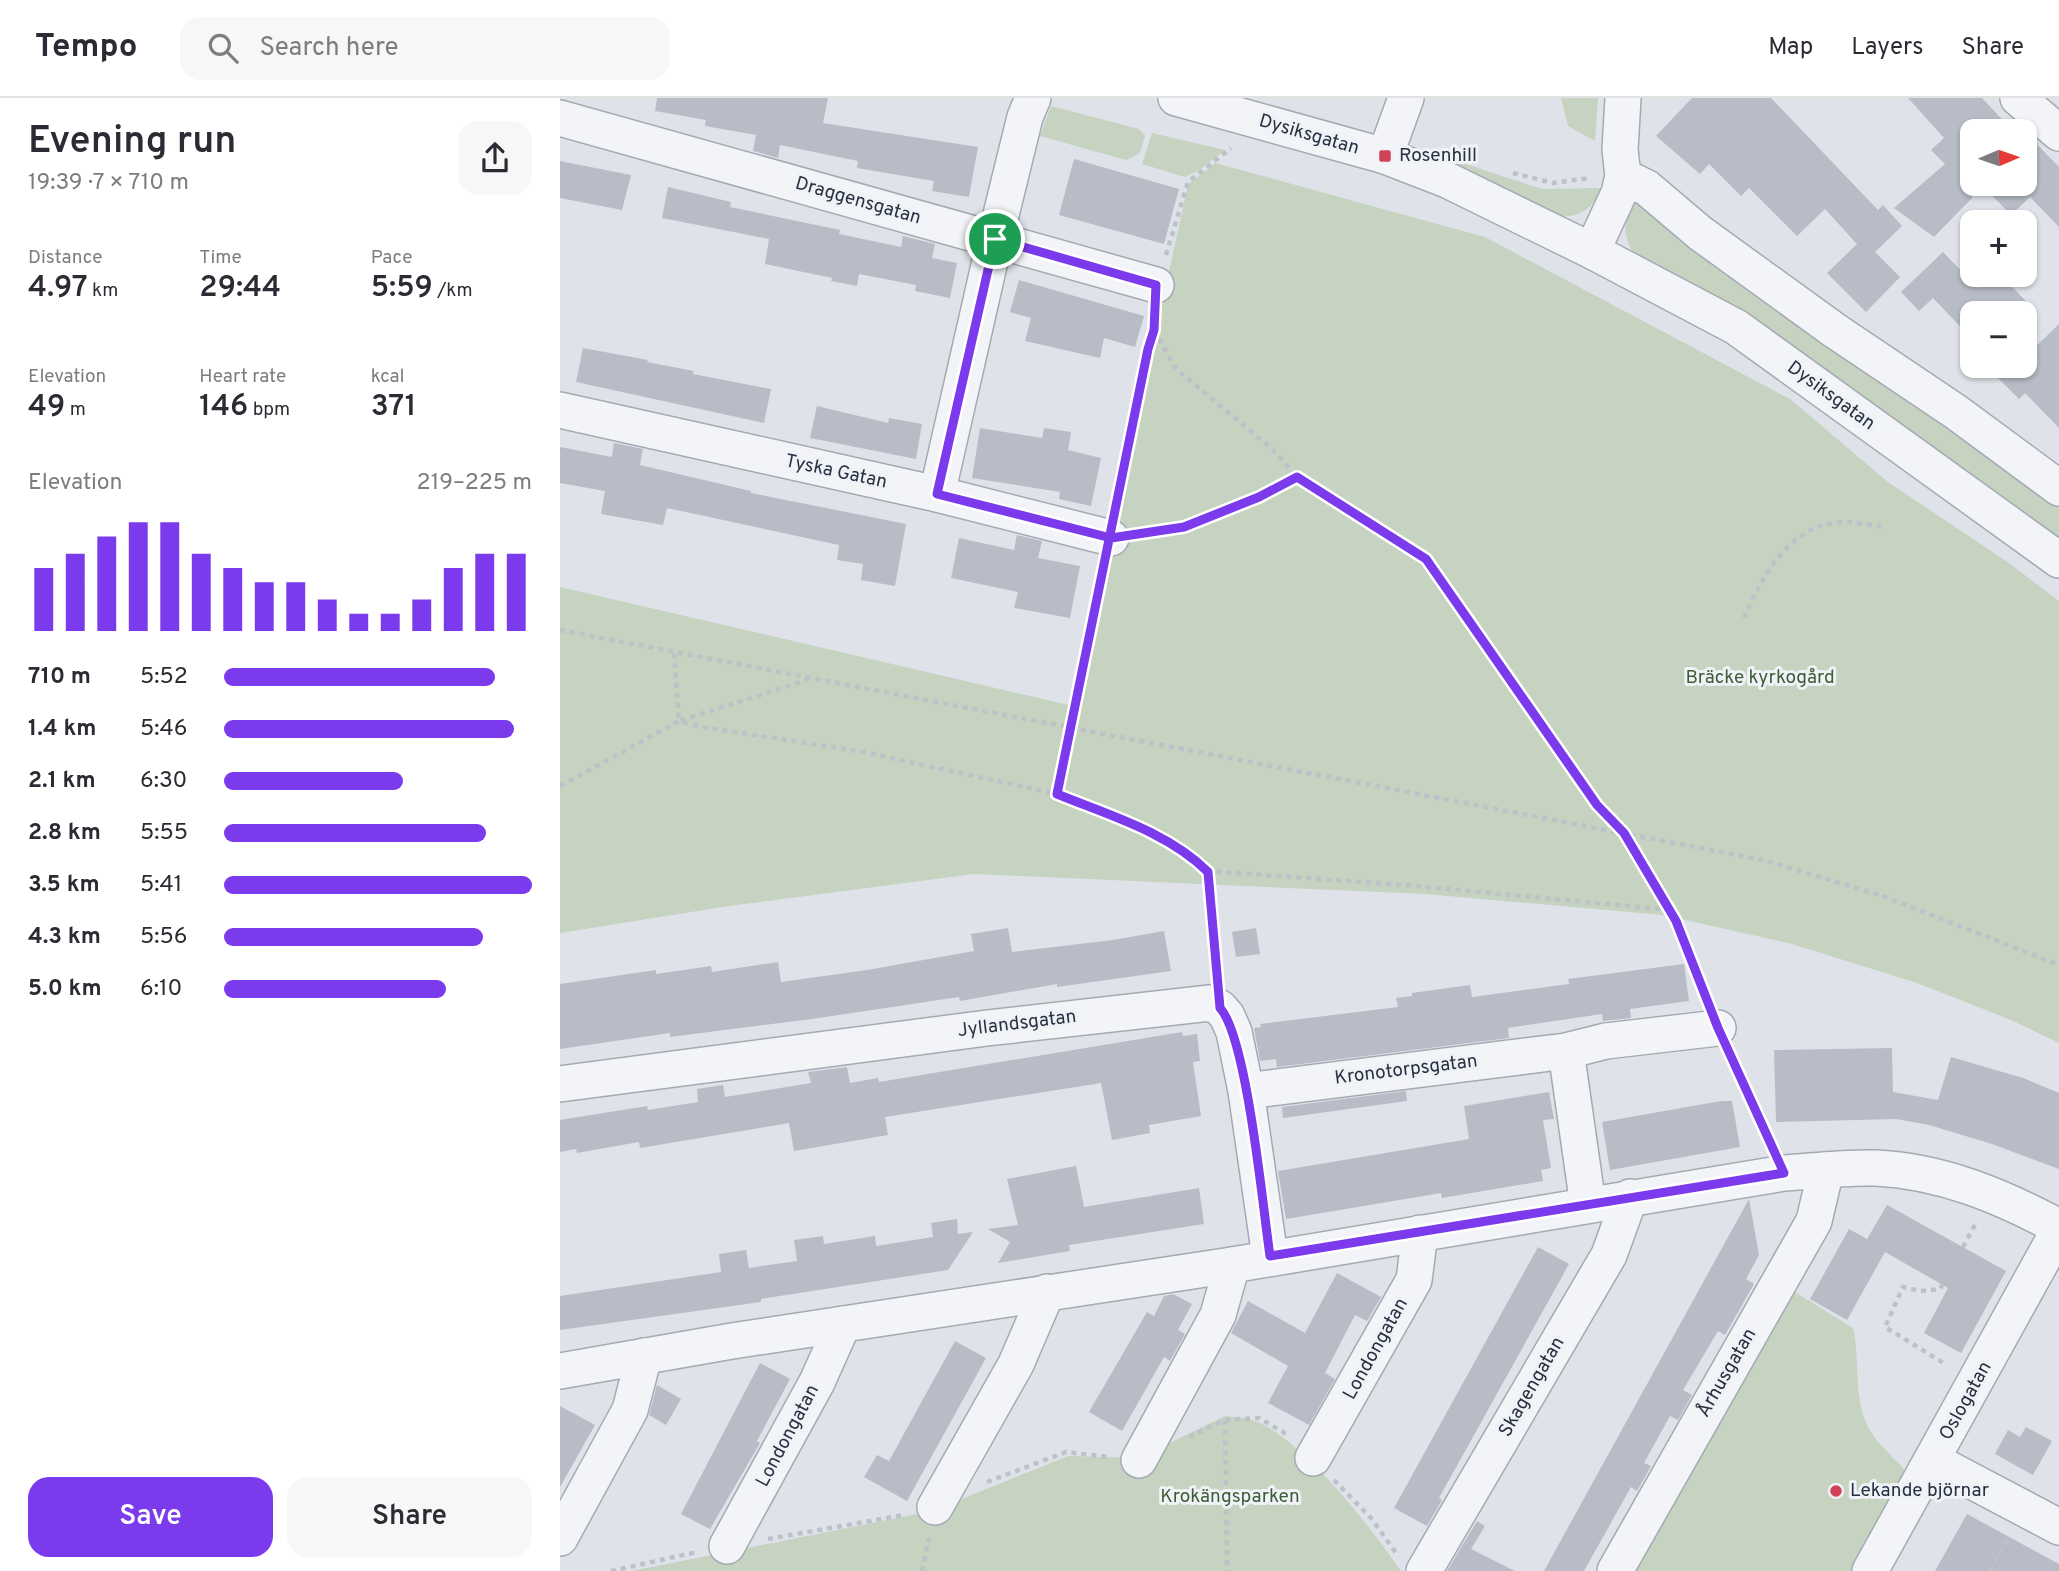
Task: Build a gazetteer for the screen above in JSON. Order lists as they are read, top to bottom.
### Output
{
  "streets": {
    "street": [
      "Dysiksgatan",
      "Draggensgatan",
      "Tyska Gatan",
      "Jyllandsgatan",
      "Kronotorpsgatan",
      "Londongatan",
      "Århusgatan",
      "Skagengatan",
      "Oslogatan"
    ]
  },
  "parks": ["Bräcke kyrkogård", "Krokängsparken"],
  "places": {
    "transit": ["Rosenhill"],
    "other": ["Lekande björnar"]
  },
  "north": "right",
  "page": {
    "header": "Tempo",
    "search": "Search here",
    "nav": ["Map", "Layers", "Share"],
    "heading": ["Evening run", "19:39 · 7 × 710 m"],
    "map_buttons": ["+", "−"],
    "stats": [
      ["Distance", "4.97 km"],
      ["Time", "29:44"],
      ["Pace", "5:59 /km"],
      ["Elevation", "49 m"],
      ["Heart rate", "146 bpm"],
      ["kcal", "371"]
    ],
    "chart": ["Elevation", "219–225 m"],
    "list": [
      {
        "name": "710 m",
        "note": "5:52"
      },
      {
        "name": "1.4 km",
        "note": "5:46"
      },
      {
        "name": "2.1 km",
        "note": "6:30"
      },
      {
        "name": "2.8 km",
        "note": "5:55"
      },
      {
        "name": "3.5 km",
        "note": "5:41"
      },
      {
        "name": "4.3 km",
        "note": "5:56"
      },
      {
        "name": "5.0 km",
        "note": "6:10"
      }
    ],
    "buttons": ["Save", "Share"]
  }
}
